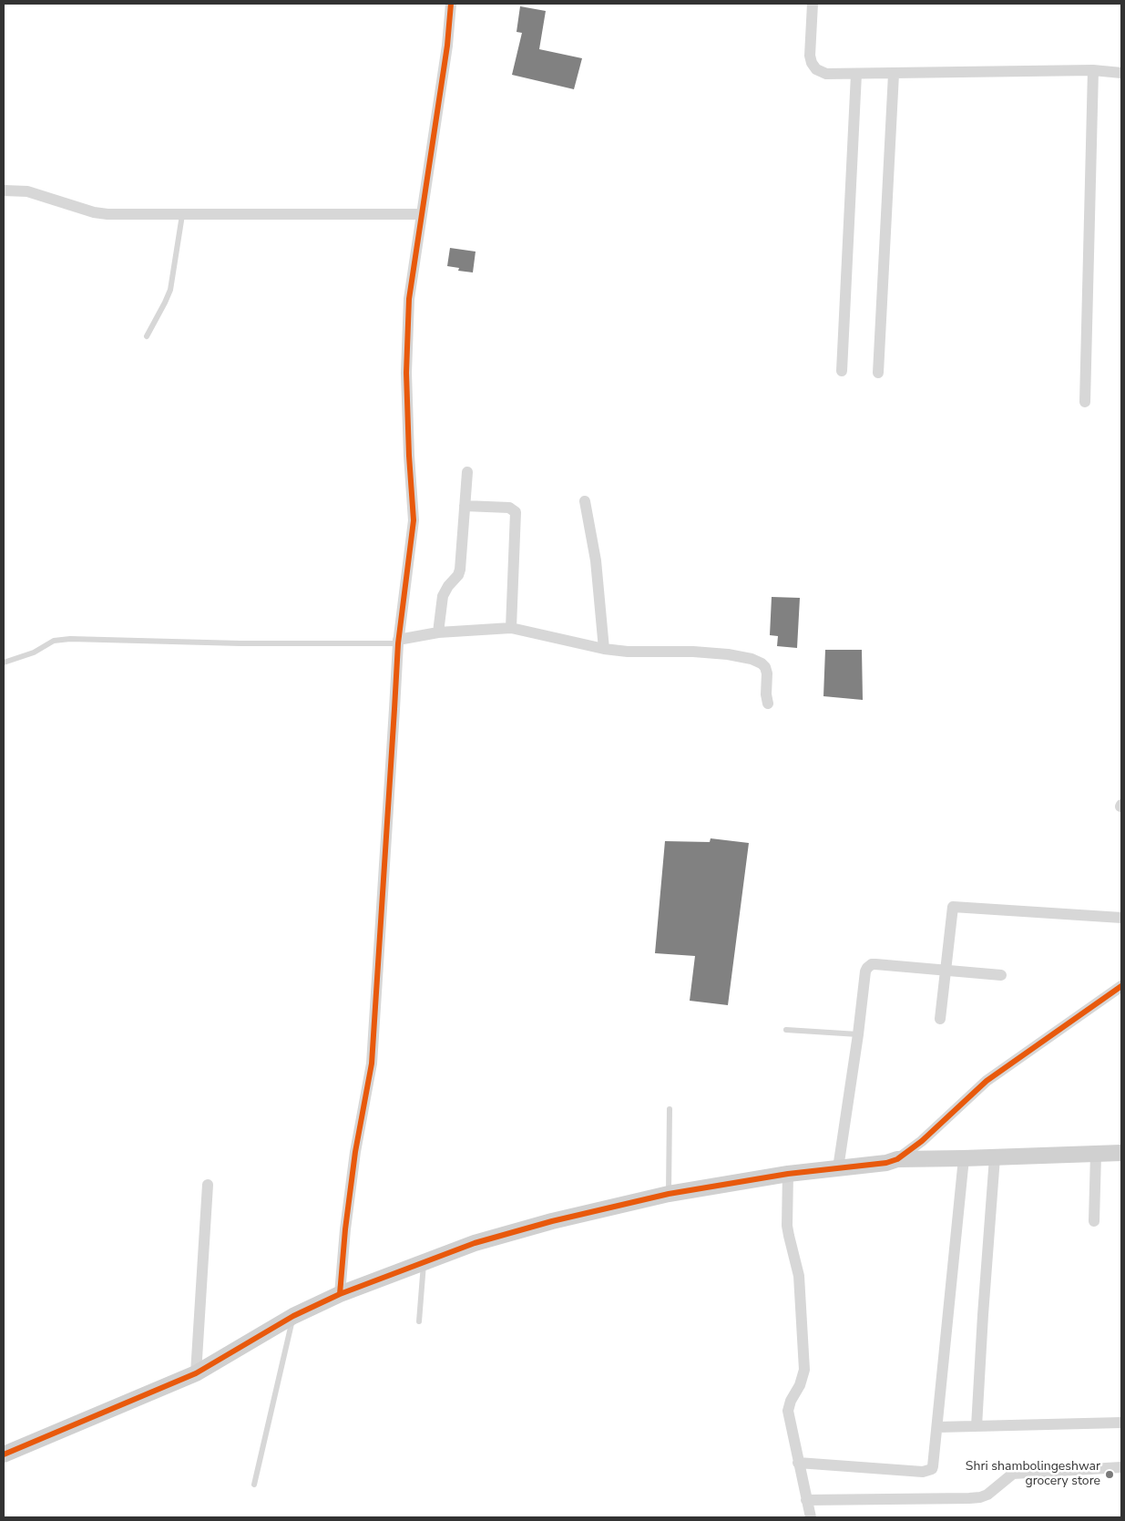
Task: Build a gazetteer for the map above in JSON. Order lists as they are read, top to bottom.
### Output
{
  "places": ["Shri shambolingeshwar grocery store"]
}
